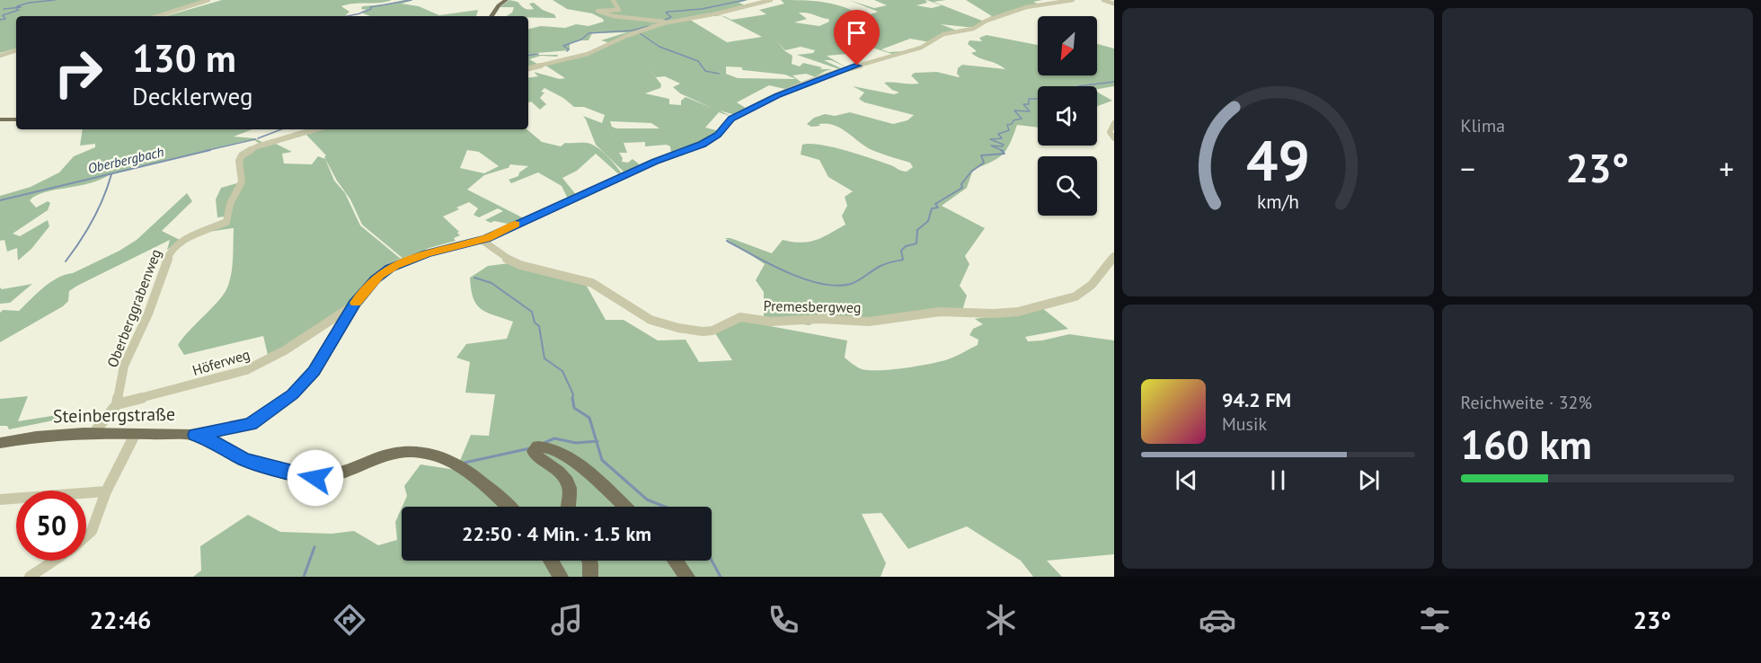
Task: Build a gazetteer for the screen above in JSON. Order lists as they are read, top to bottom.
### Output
{
  "streets": {
    "main road": ["Steinbergstraße"],
    "street": ["Premesbergweg", "Oberberggrabenweg", "Höferweg"]
  },
  "crossings": [
    ["Oberberggrabenweg", "Höferweg"]
  ],
  "water": ["Oberbergbach"],
  "north": "bottom left",
  "page": {
    "tile": [
      "Klima",
      ["Reichweite · 32%", "160 km"]
    ],
    "turn": ["130 m", "Decklerweg"],
    "heat": ["−", "23°", "+"],
    "song": ["94.2 FM", "Musik"],
    "limit": "50",
    "trip": "22:50 · 4 Min. · 1.5 km",
    "tabs": ["22:46", "23°"],
    "gauge": ["49", "km/h"]
  }
}
